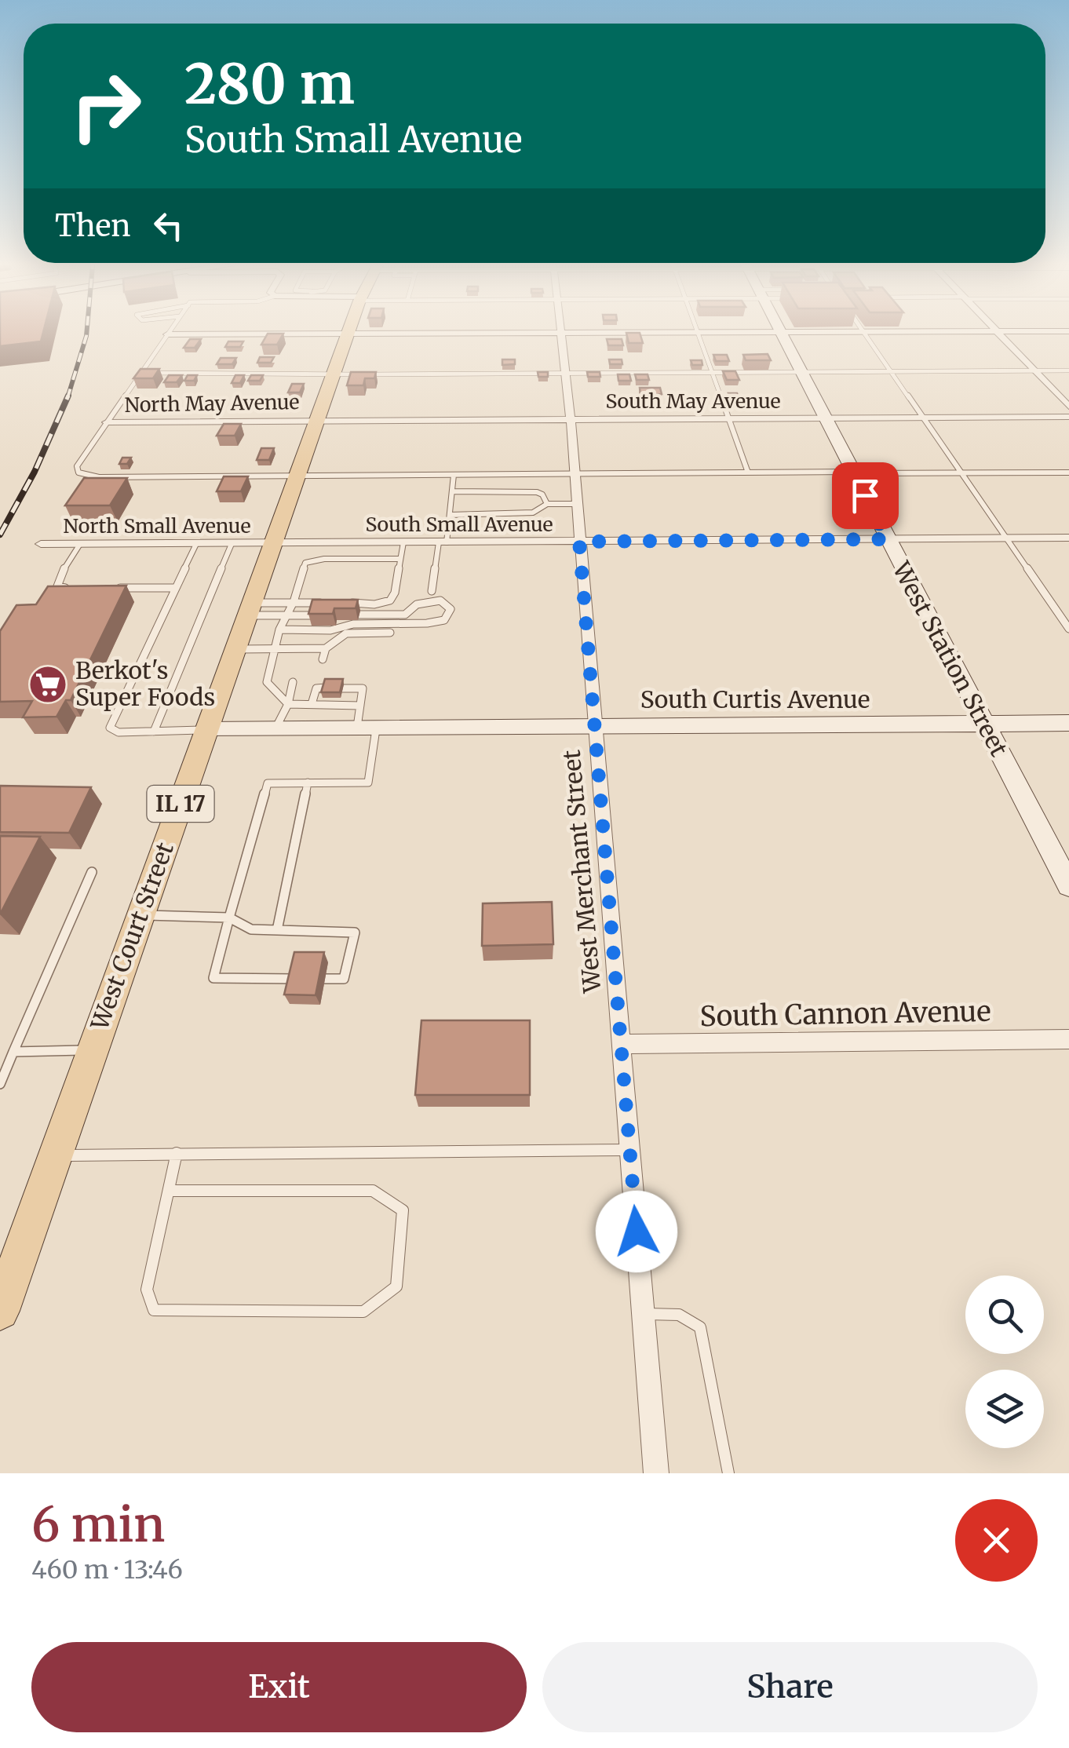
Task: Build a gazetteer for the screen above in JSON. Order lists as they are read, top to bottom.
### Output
{
  "streets": {
    "main road": [
      "West Station Street",
      "South Curtis Avenue",
      "IL 17",
      "West Court Street"
    ],
    "street": [
      "South May Avenue",
      "North May Avenue",
      "South Small Avenue",
      "North Small Avenue",
      "West Merchant Street",
      "South Cannon Avenue"
    ]
  },
  "crossings": [
    ["South May Avenue", "North May Avenue"],
    ["South May Avenue", "West Station Street"],
    ["South May Avenue", "West Merchant Street"],
    ["South May Avenue", "West Court Street"],
    ["North May Avenue", "West Court Street"],
    ["South Small Avenue", "North Small Avenue"],
    ["South Small Avenue", "West Station Street"],
    ["South Small Avenue", "West Merchant Street"],
    ["South Small Avenue", "West Court Street"],
    ["North Small Avenue", "West Court Street"],
    ["West Station Street", "South Curtis Avenue"],
    ["South Curtis Avenue", "West Merchant Street"],
    ["South Curtis Avenue", "West Court Street"],
    ["West Merchant Street", "South Cannon Avenue"]
  ],
  "places": {
    "supermarket": ["Berkot's Super Foods"]
  },
  "page": {
    "turn": ["280 m", "South Small Avenue"],
    "then": "Then",
    "heading": ["6 min", "460 m · 13:46"],
    "buttons": ["Exit", "Share"]
  }
}
